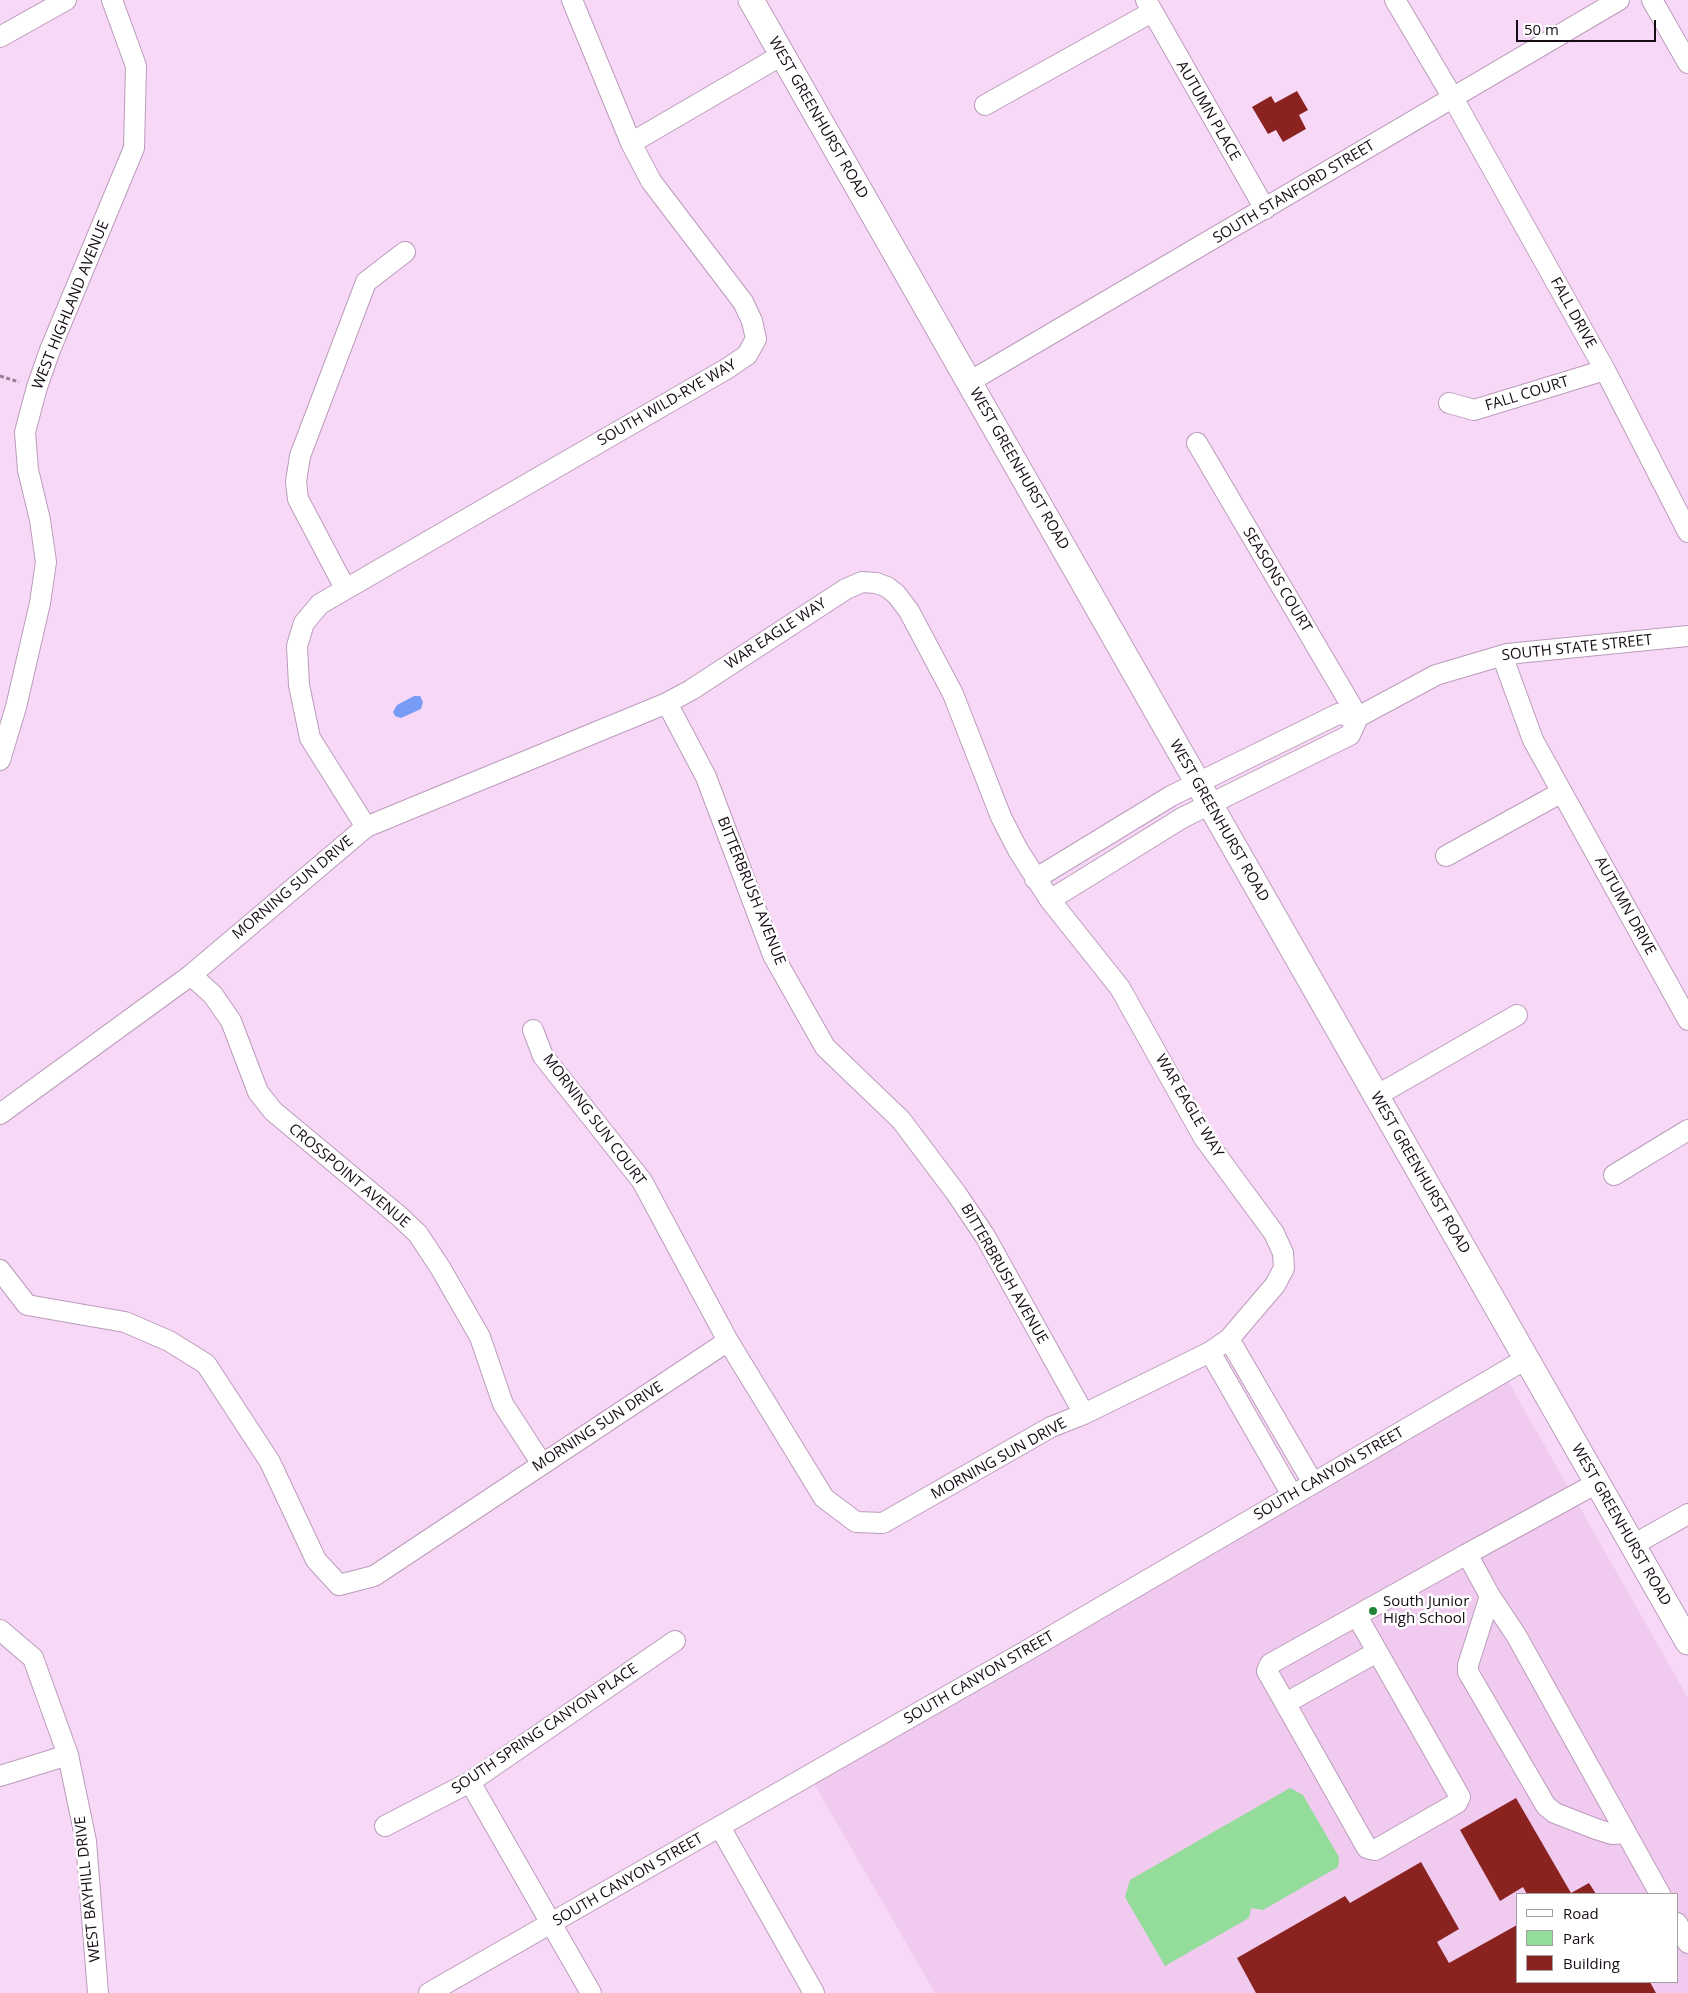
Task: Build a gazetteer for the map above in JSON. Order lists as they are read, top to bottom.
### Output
{
  "streets": {
    "main road": ["WEST GREENHURST ROAD"],
    "street": [
      "AUTUMN PLACE",
      "SOUTH STANFORD STREET",
      "WEST HIGHLAND AVENUE",
      "FALL DRIVE",
      "FALL COURT",
      "SOUTH WILD-RYE WAY",
      "SEASONS COURT",
      "WAR EAGLE WAY",
      "SOUTH STATE STREET",
      "MORNING SUN DRIVE",
      "BITTERBRUSH AVENUE",
      "AUTUMN DRIVE",
      "MORNING SUN COURT",
      "CROSSPOINT AVENUE",
      "SOUTH CANYON STREET",
      "SOUTH SPRING CANYON PLACE",
      "WEST BAYHILL DRIVE"
    ]
  },
  "crossings": [
    ["AUTUMN PLACE", "SOUTH STANFORD STREET"],
    ["WEST GREENHURST ROAD", "SOUTH STANFORD STREET"],
    ["WEST GREENHURST ROAD", "SOUTH STATE STREET"],
    ["WEST GREENHURST ROAD", "SOUTH CANYON STREET"],
    ["SOUTH STANFORD STREET", "FALL DRIVE"],
    ["FALL DRIVE", "FALL COURT"],
    ["SOUTH WILD-RYE WAY", "MORNING SUN DRIVE"],
    ["SEASONS COURT", "SOUTH STATE STREET"],
    ["WAR EAGLE WAY", "MORNING SUN DRIVE"],
    ["WAR EAGLE WAY", "BITTERBRUSH AVENUE"],
    ["SOUTH STATE STREET", "AUTUMN DRIVE"],
    ["MORNING SUN DRIVE", "BITTERBRUSH AVENUE"],
    ["MORNING SUN DRIVE", "MORNING SUN COURT"],
    ["MORNING SUN DRIVE", "CROSSPOINT AVENUE"]
  ],
  "places": ["South Junior High School"],
  "legend": ["Road", "Park", "Building"],
  "scale_bar": "50 m"
}
